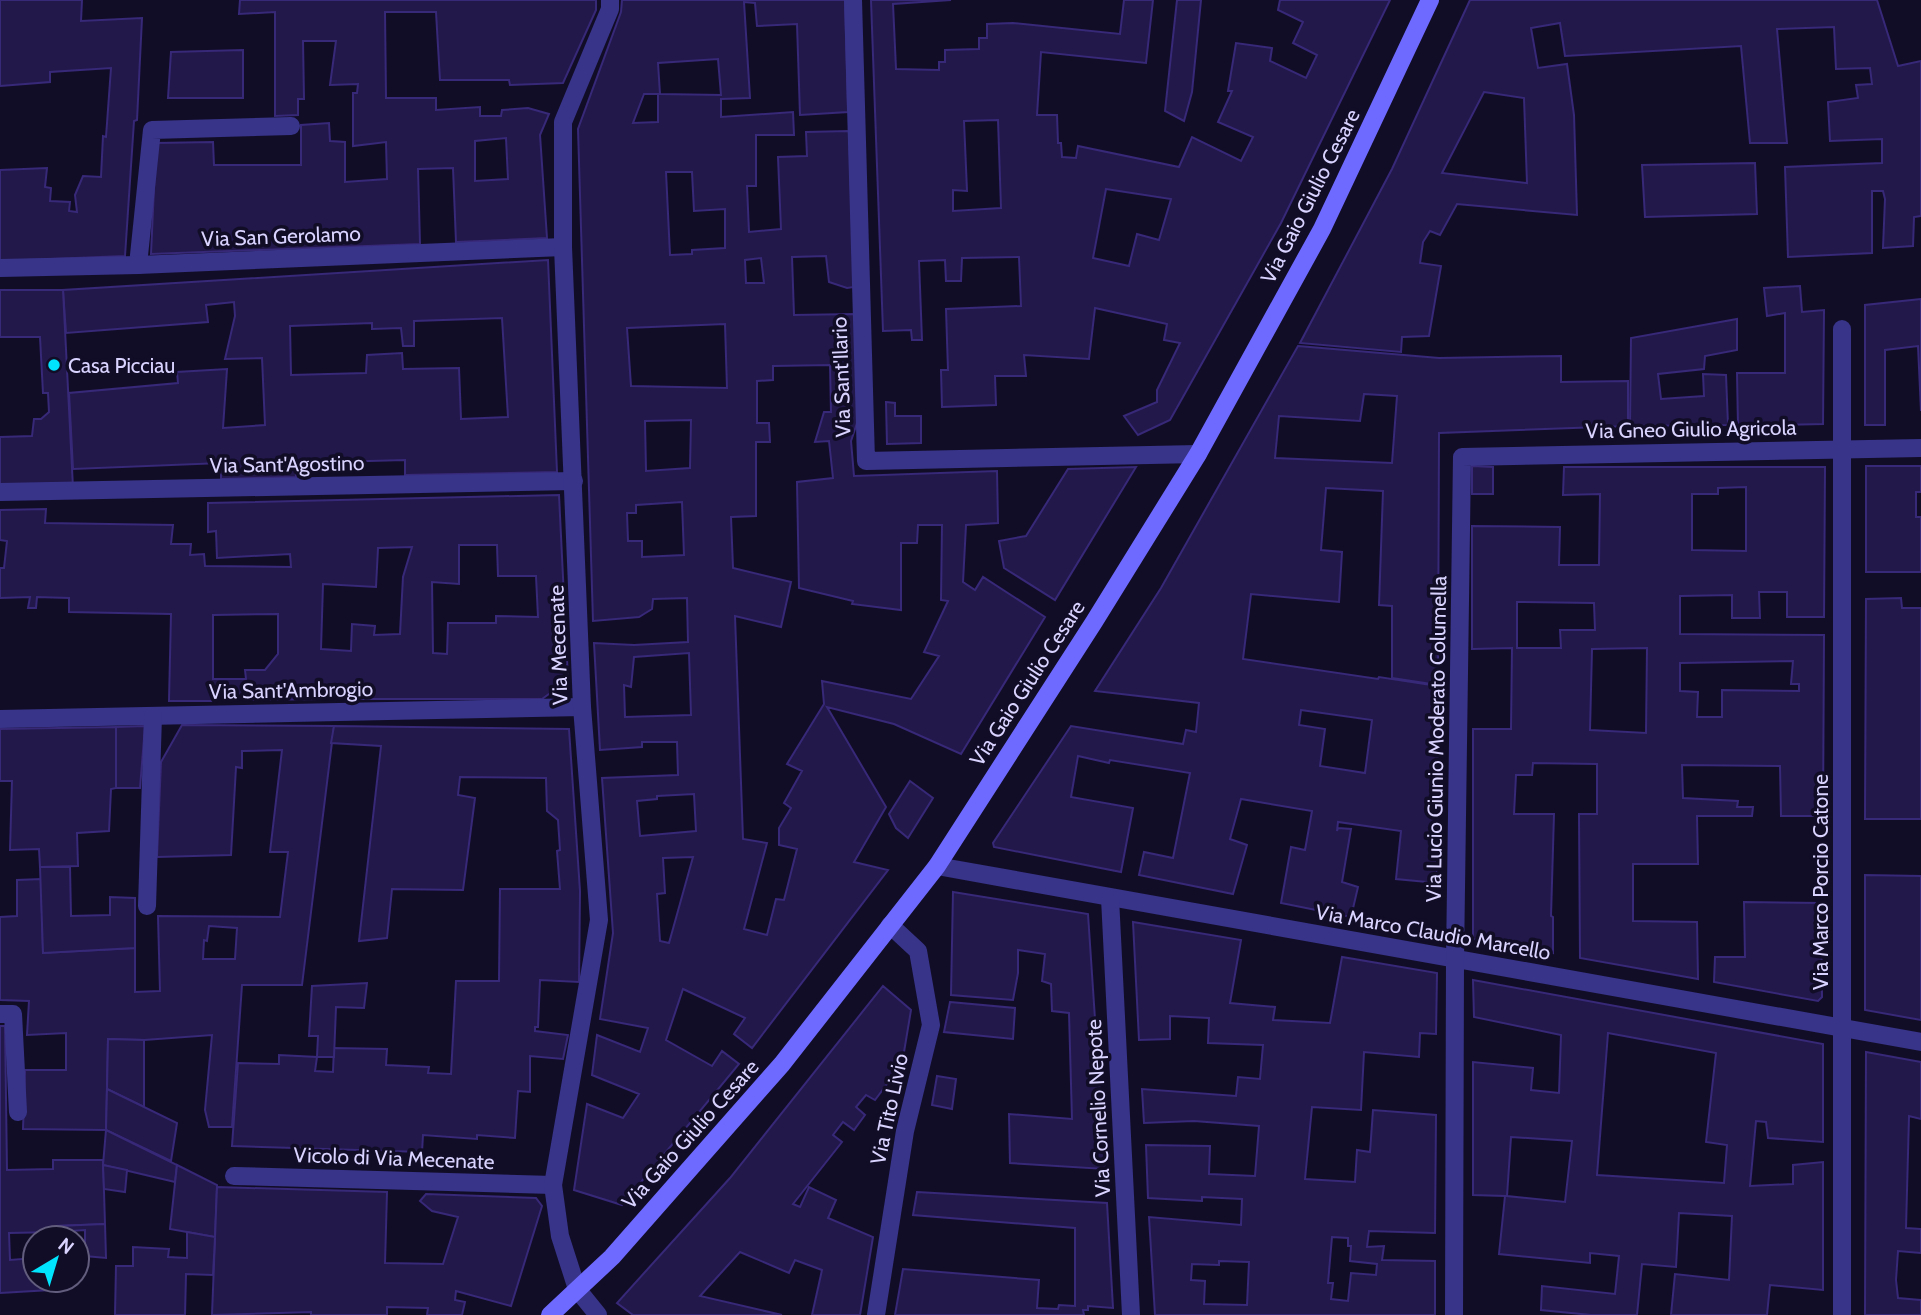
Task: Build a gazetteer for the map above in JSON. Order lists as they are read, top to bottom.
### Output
{
  "streets": {
    "street": [
      "Via Gaio Giulio Cesare",
      "Via San Gerolamo",
      "Via Sant'Ilario",
      "Via Gneo Giulio Agricola",
      "Via Sant'Agostino",
      "Via Mecenate",
      "Via Sant'Ambrogio",
      "Via Lucio Giunio Moderato Columella",
      "Via Marco Porcio Catone",
      "Via Marco Claudio Marcello",
      "Via Cornelio Nepote",
      "Via Tito Livio",
      "Vicolo di Via Mecenate"
    ]
  },
  "crossings": [
    ["Via Gaio Giulio Cesare", "Via Sant'Ilario"],
    ["Via Gaio Giulio Cesare", "Via Mecenate"],
    ["Via Gaio Giulio Cesare", "Via Marco Claudio Marcello"],
    ["Via Gaio Giulio Cesare", "Via Tito Livio"],
    ["Via San Gerolamo", "Via Mecenate"],
    ["Via Gneo Giulio Agricola", "Via Lucio Giunio Moderato Columella"],
    ["Via Gneo Giulio Agricola", "Via Marco Porcio Catone"],
    ["Via Sant'Agostino", "Via Mecenate"],
    ["Via Mecenate", "Via Sant'Ambrogio"],
    ["Via Mecenate", "Vicolo di Via Mecenate"],
    ["Via Lucio Giunio Moderato Columella", "Via Marco Claudio Marcello"],
    ["Via Marco Porcio Catone", "Via Marco Claudio Marcello"],
    ["Via Marco Claudio Marcello", "Via Cornelio Nepote"]
  ],
  "places": ["Casa Picciau"],
  "north": "top right"
}
